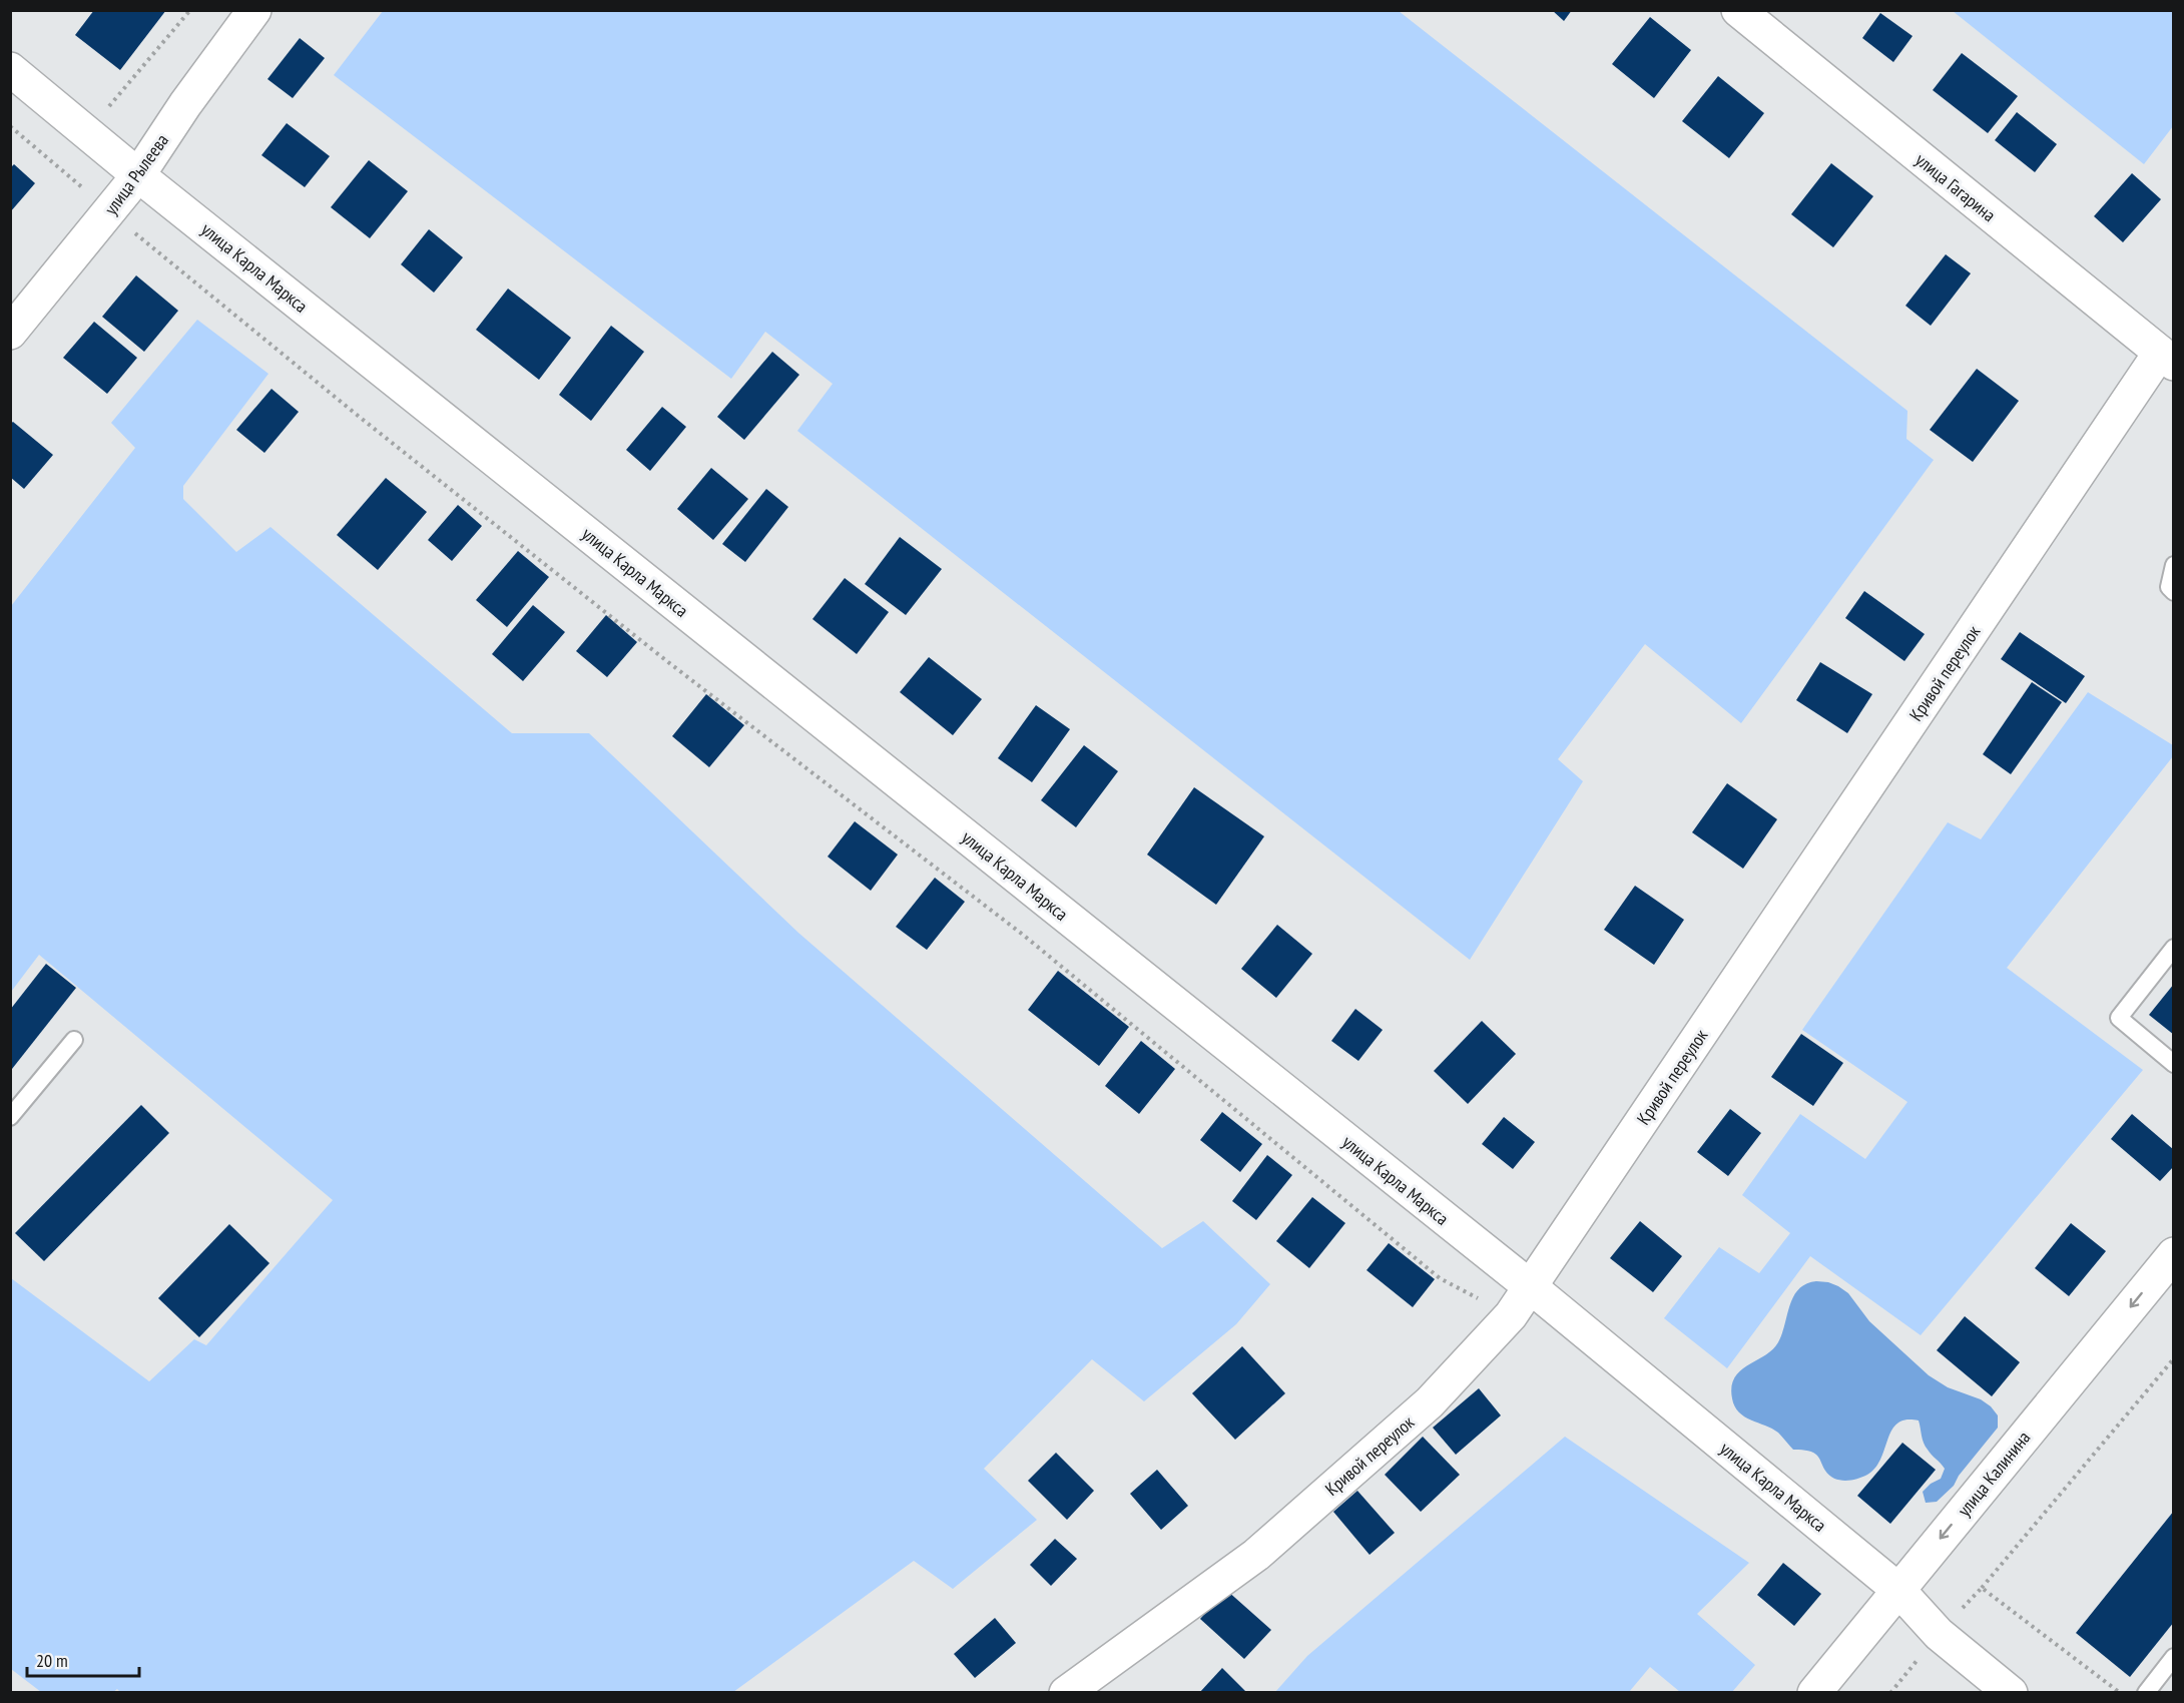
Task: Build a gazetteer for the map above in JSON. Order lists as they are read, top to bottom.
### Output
{
  "streets": {
    "street": [
      "улица Рылеева",
      "улица Гагарина",
      "улица Карла Маркса",
      "Кривой переулок",
      "улица Калинина"
    ]
  },
  "crossings": [
    ["улица Рылеева", "улица Карла Маркса"],
    ["улица Гагарина", "Кривой переулок"],
    ["улица Карла Маркса", "Кривой переулок"],
    ["улица Карла Маркса", "улица Калинина"]
  ],
  "one_way": ["улица Калинина"],
  "scale_bar": "20 m"
}
